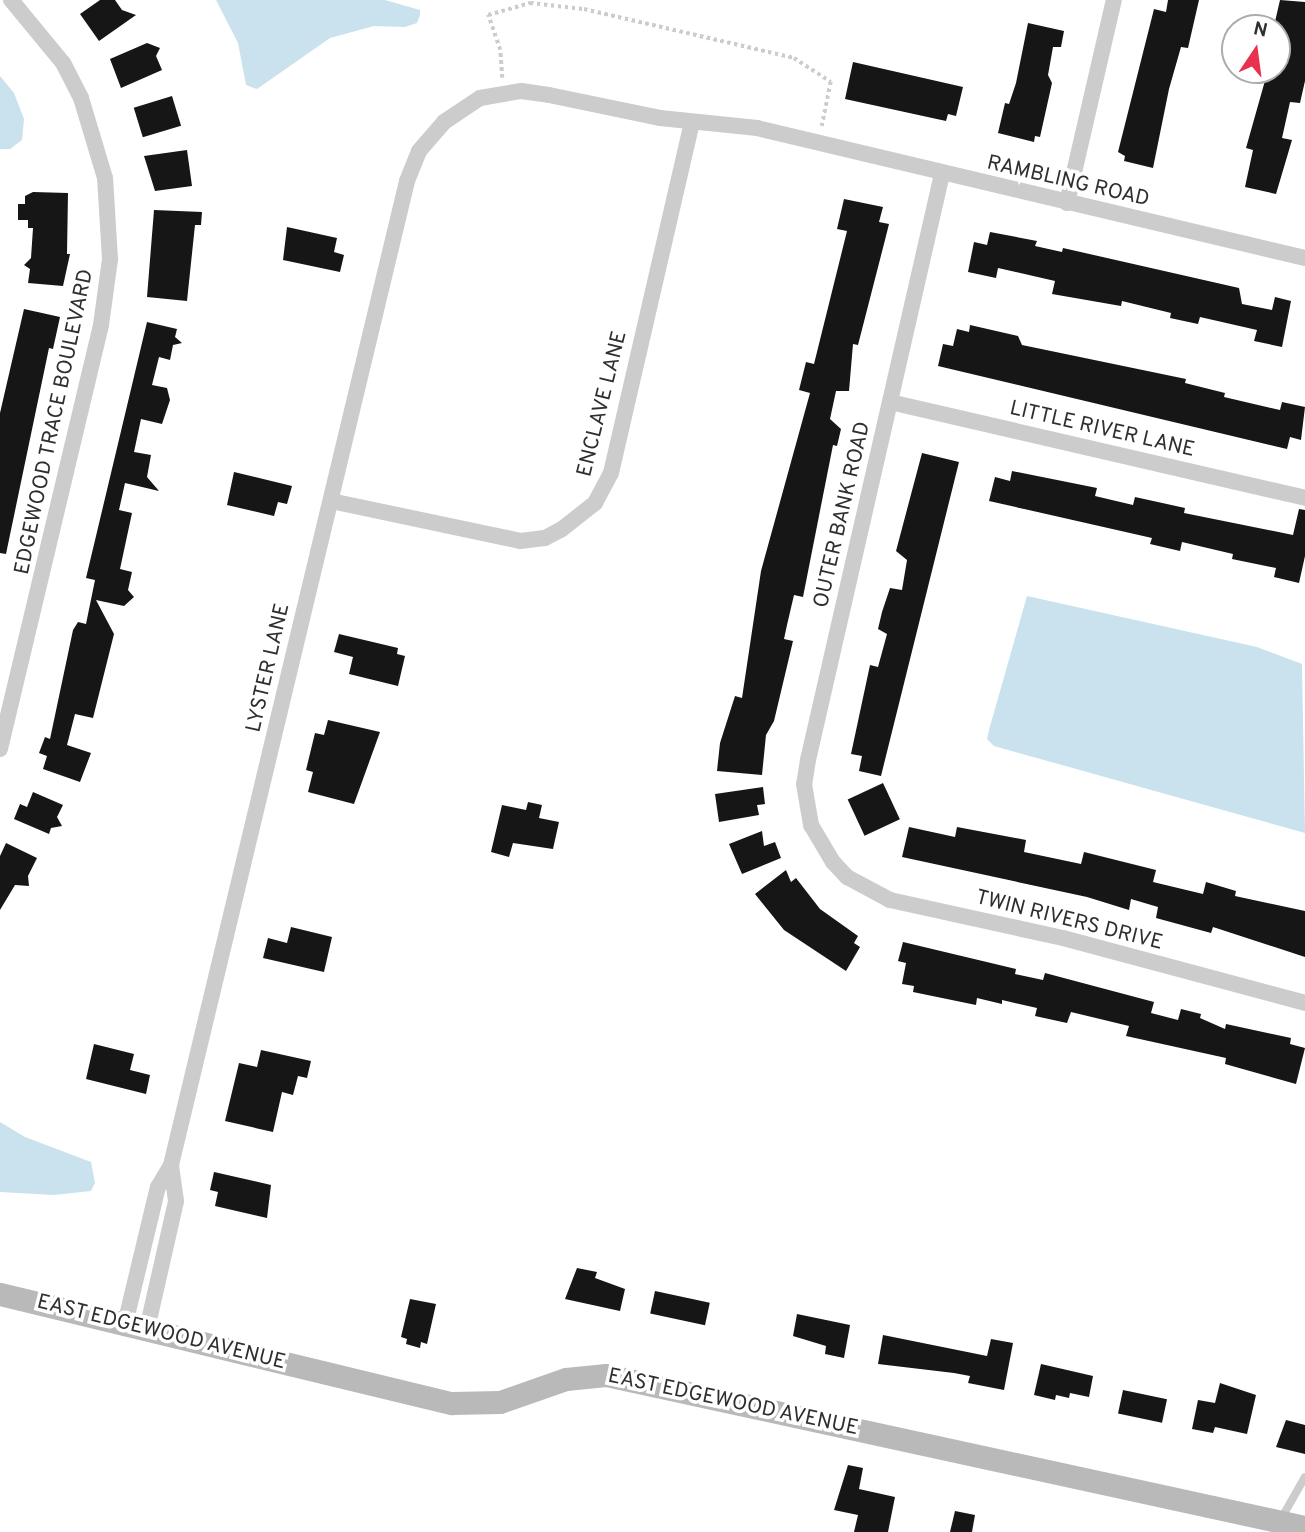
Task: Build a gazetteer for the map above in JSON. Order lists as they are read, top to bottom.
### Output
{
  "streets": {
    "main road": ["EAST EDGEWOOD AVENUE"],
    "street": [
      "RAMBLING ROAD",
      "ENCLAVE LANE",
      "EDGEWOOD TRACE BOULEVARD",
      "LITTLE RIVER LANE",
      "OUTER BANK ROAD",
      "LYSTER LANE",
      "TWIN RIVERS DRIVE"
    ]
  },
  "crossings": [
    ["RAMBLING ROAD", "ENCLAVE LANE"],
    ["RAMBLING ROAD", "OUTER BANK ROAD"],
    ["RAMBLING ROAD", "LYSTER LANE"],
    ["ENCLAVE LANE", "LYSTER LANE"],
    ["LITTLE RIVER LANE", "OUTER BANK ROAD"],
    ["OUTER BANK ROAD", "TWIN RIVERS DRIVE"],
    ["LYSTER LANE", "EAST EDGEWOOD AVENUE"]
  ],
  "north": "top"
}
